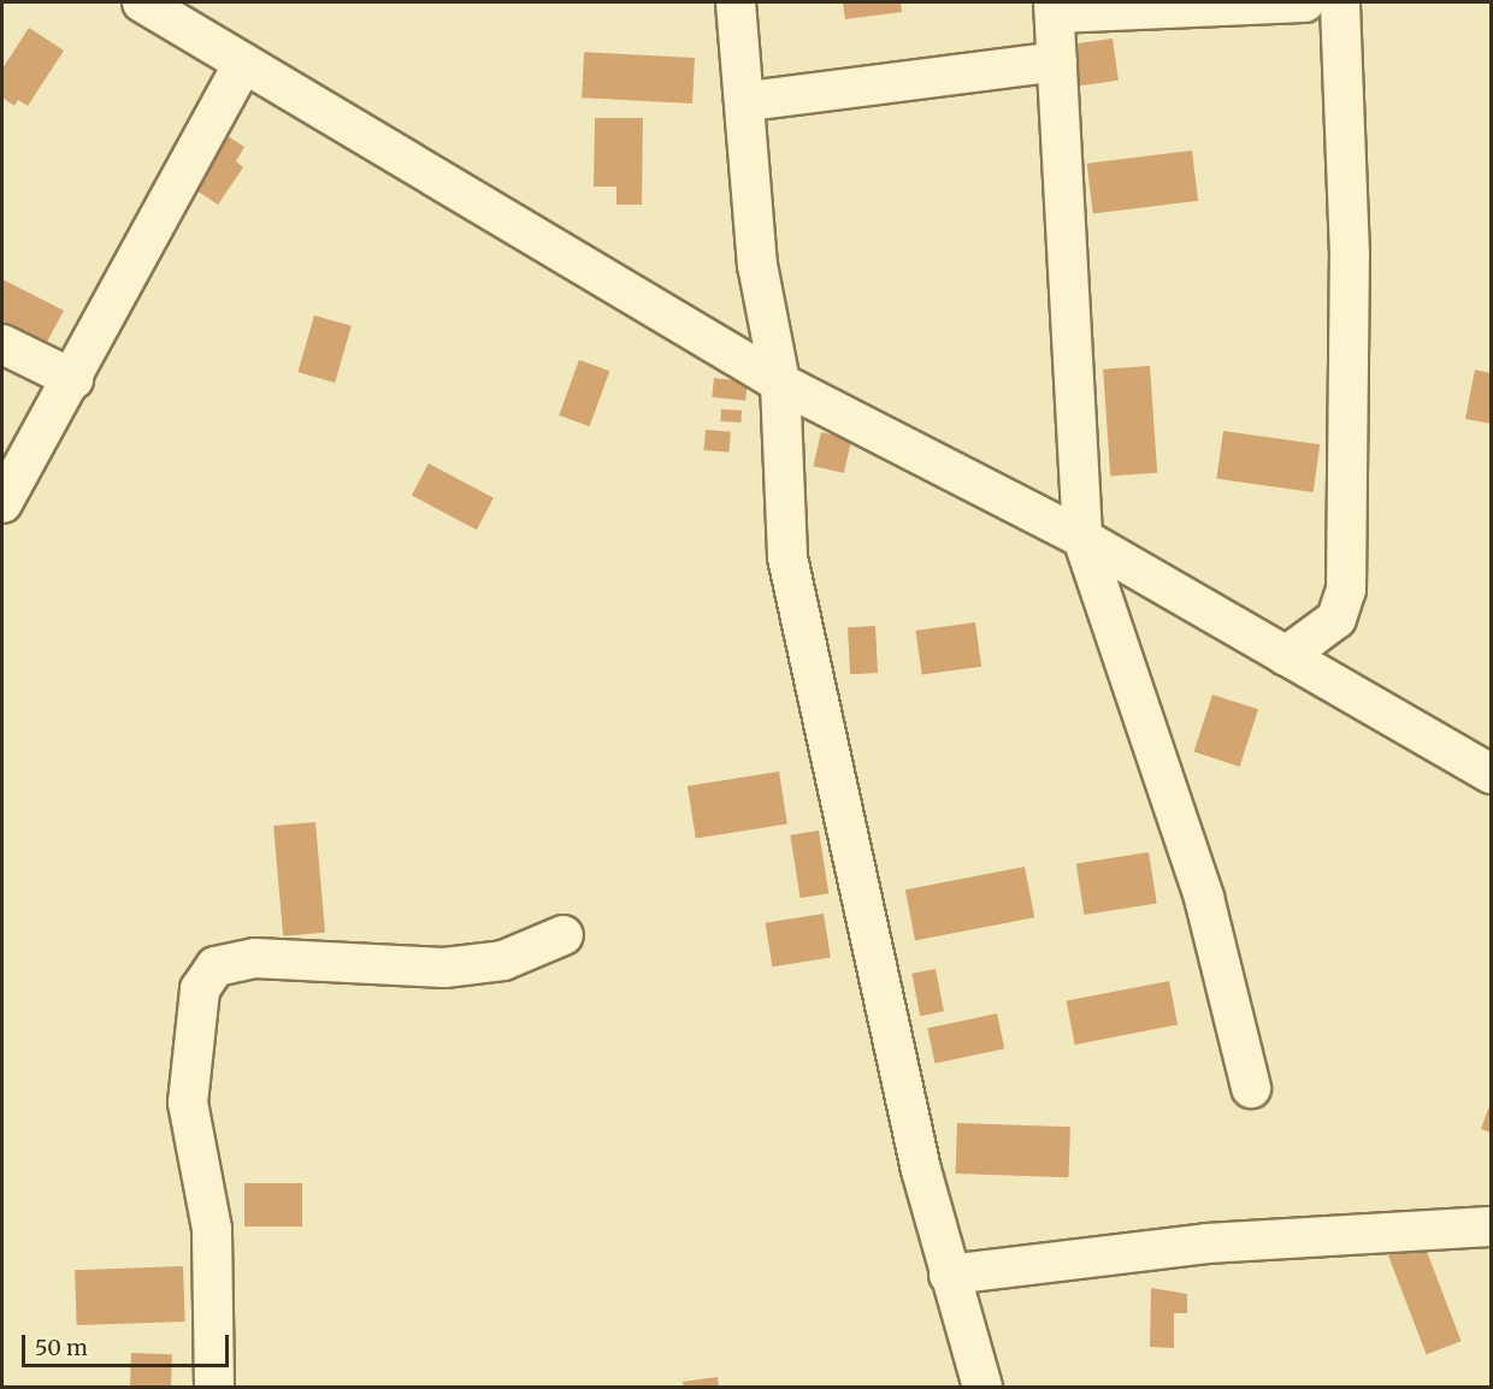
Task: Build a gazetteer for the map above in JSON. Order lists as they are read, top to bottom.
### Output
{
  "scale_bar": "50 m"
}
